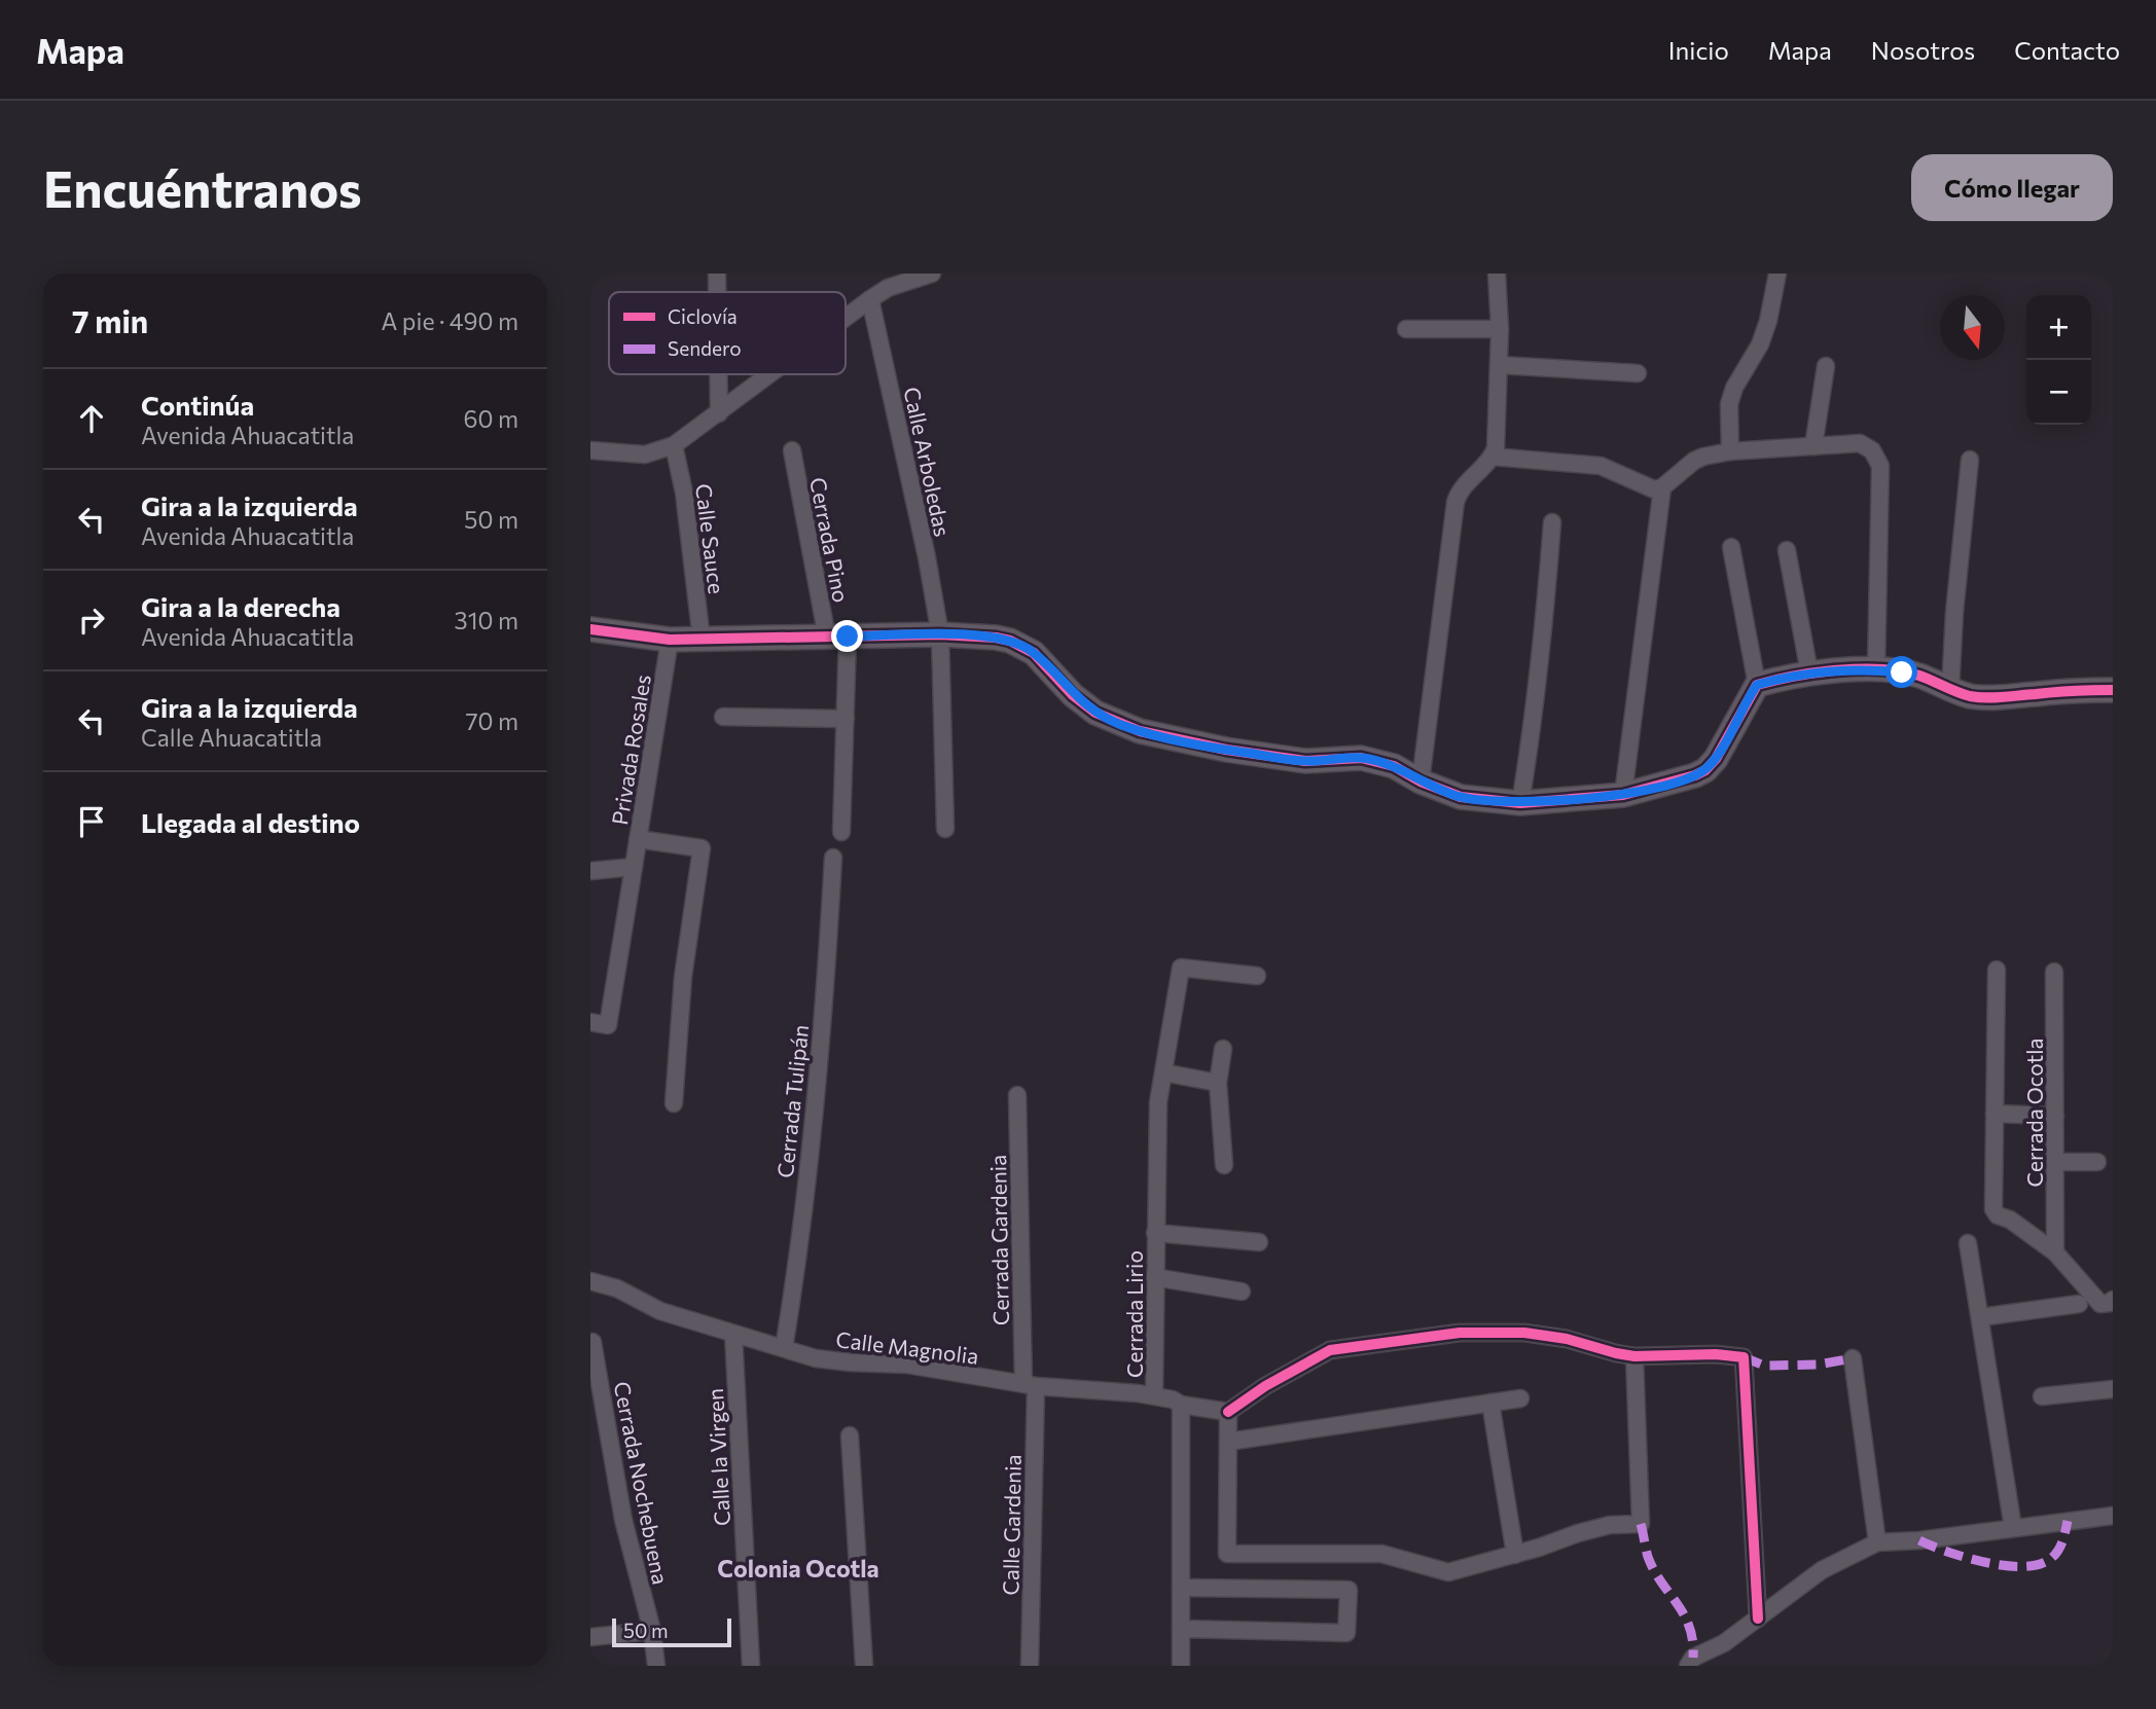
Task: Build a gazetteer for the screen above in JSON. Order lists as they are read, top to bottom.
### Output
{
  "streets": {
    "street": [
      "Calle Arboledas",
      "Calle Sauce",
      "Cerrada Pino",
      "Privada Rosales",
      "Cerrada Tulipán",
      "Cerrada Ocotla",
      "Cerrada Gardenia",
      "Cerrada Lirio",
      "Calle Magnolia",
      "Calle la Virgen",
      "Cerrada Nochebuena",
      "Calle Gardenia"
    ]
  },
  "crossings": [
    ["Cerrada Tulipán", "Calle Magnolia"],
    ["Cerrada Gardenia", "Calle Magnolia"],
    ["Cerrada Gardenia", "Calle Gardenia"],
    ["Cerrada Lirio", "Calle Magnolia"],
    ["Calle Magnolia", "Calle la Virgen"],
    ["Calle Magnolia", "Calle Gardenia"]
  ],
  "districts": ["Colonia Ocotla"],
  "legend": ["Ciclovía", "Sendero"],
  "scale_bar": "50 m",
  "north": "bottom",
  "page": {
    "header": "Mapa",
    "nav": [
      "Inicio",
      "Mapa",
      "Nosotros",
      "Contacto"
    ],
    "buttons": "Cómo llegar",
    "title": "Encuéntranos",
    "heading": ["7 min", "A pie · 490 m"],
    "map_buttons": ["+", "−"],
    "list": [
      ["Continúa", "Avenida Ahuacatitla", "60 m"],
      ["Gira a la izquierda", "Avenida Ahuacatitla", "50 m"],
      ["Gira a la derecha", "Avenida Ahuacatitla", "310 m"],
      ["Gira a la izquierda", "Calle Ahuacatitla", "70 m"],
      "Llegada al destino"
    ],
    "scale": "50 m"
  }
}
